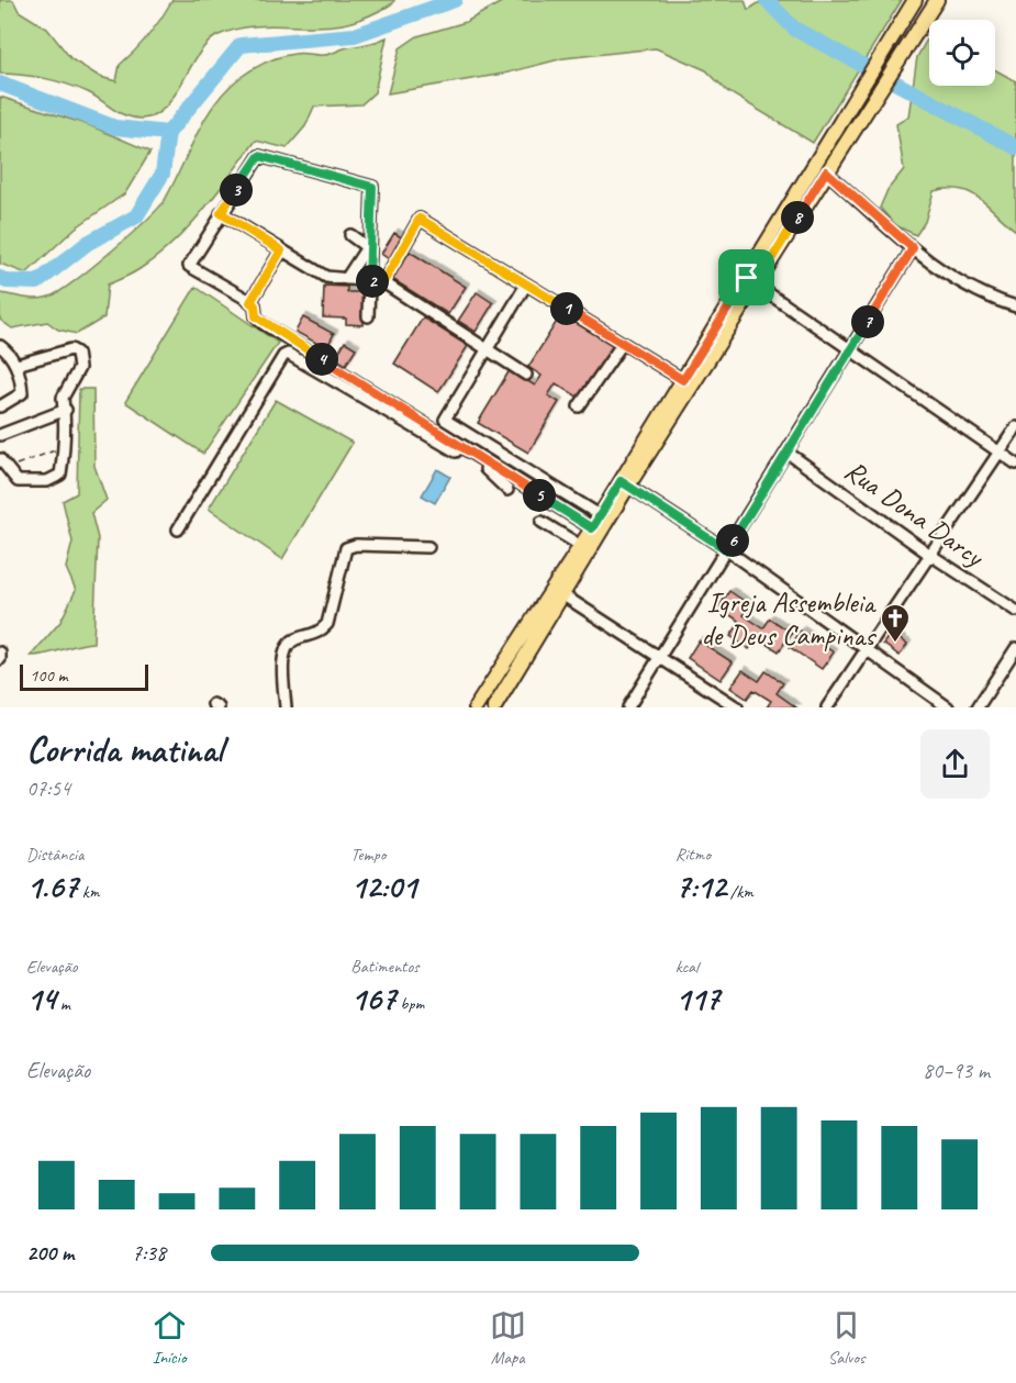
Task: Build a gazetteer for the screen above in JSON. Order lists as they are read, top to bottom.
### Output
{
  "streets": {
    "street": ["Rua Dona Darcy"]
  },
  "places": {
    "church": ["Igreja Assembleia de Deus Campinas"]
  },
  "scale_bar": "100 m",
  "page": {
    "pins": [
      "3",
      "8",
      "2",
      "1",
      "7",
      "4",
      "5",
      "6"
    ],
    "scale": "100 m",
    "heading": ["Corrida matinal", "07:54"],
    "stats": [
      ["Distância", "1.67 km"],
      ["Tempo", "12:01"],
      ["Ritmo", "7:12 /km"],
      ["Elevação", "14 m"],
      ["Batimentos", "167 bpm"],
      ["kcal", "117"]
    ],
    "chart": ["Elevação", "80–93 m"],
    "list": [
      {
        "name": "200 m",
        "note": "7:38"
      }
    ],
    "tabs": ["Início", "Mapa", "Salvos"]
  }
}
